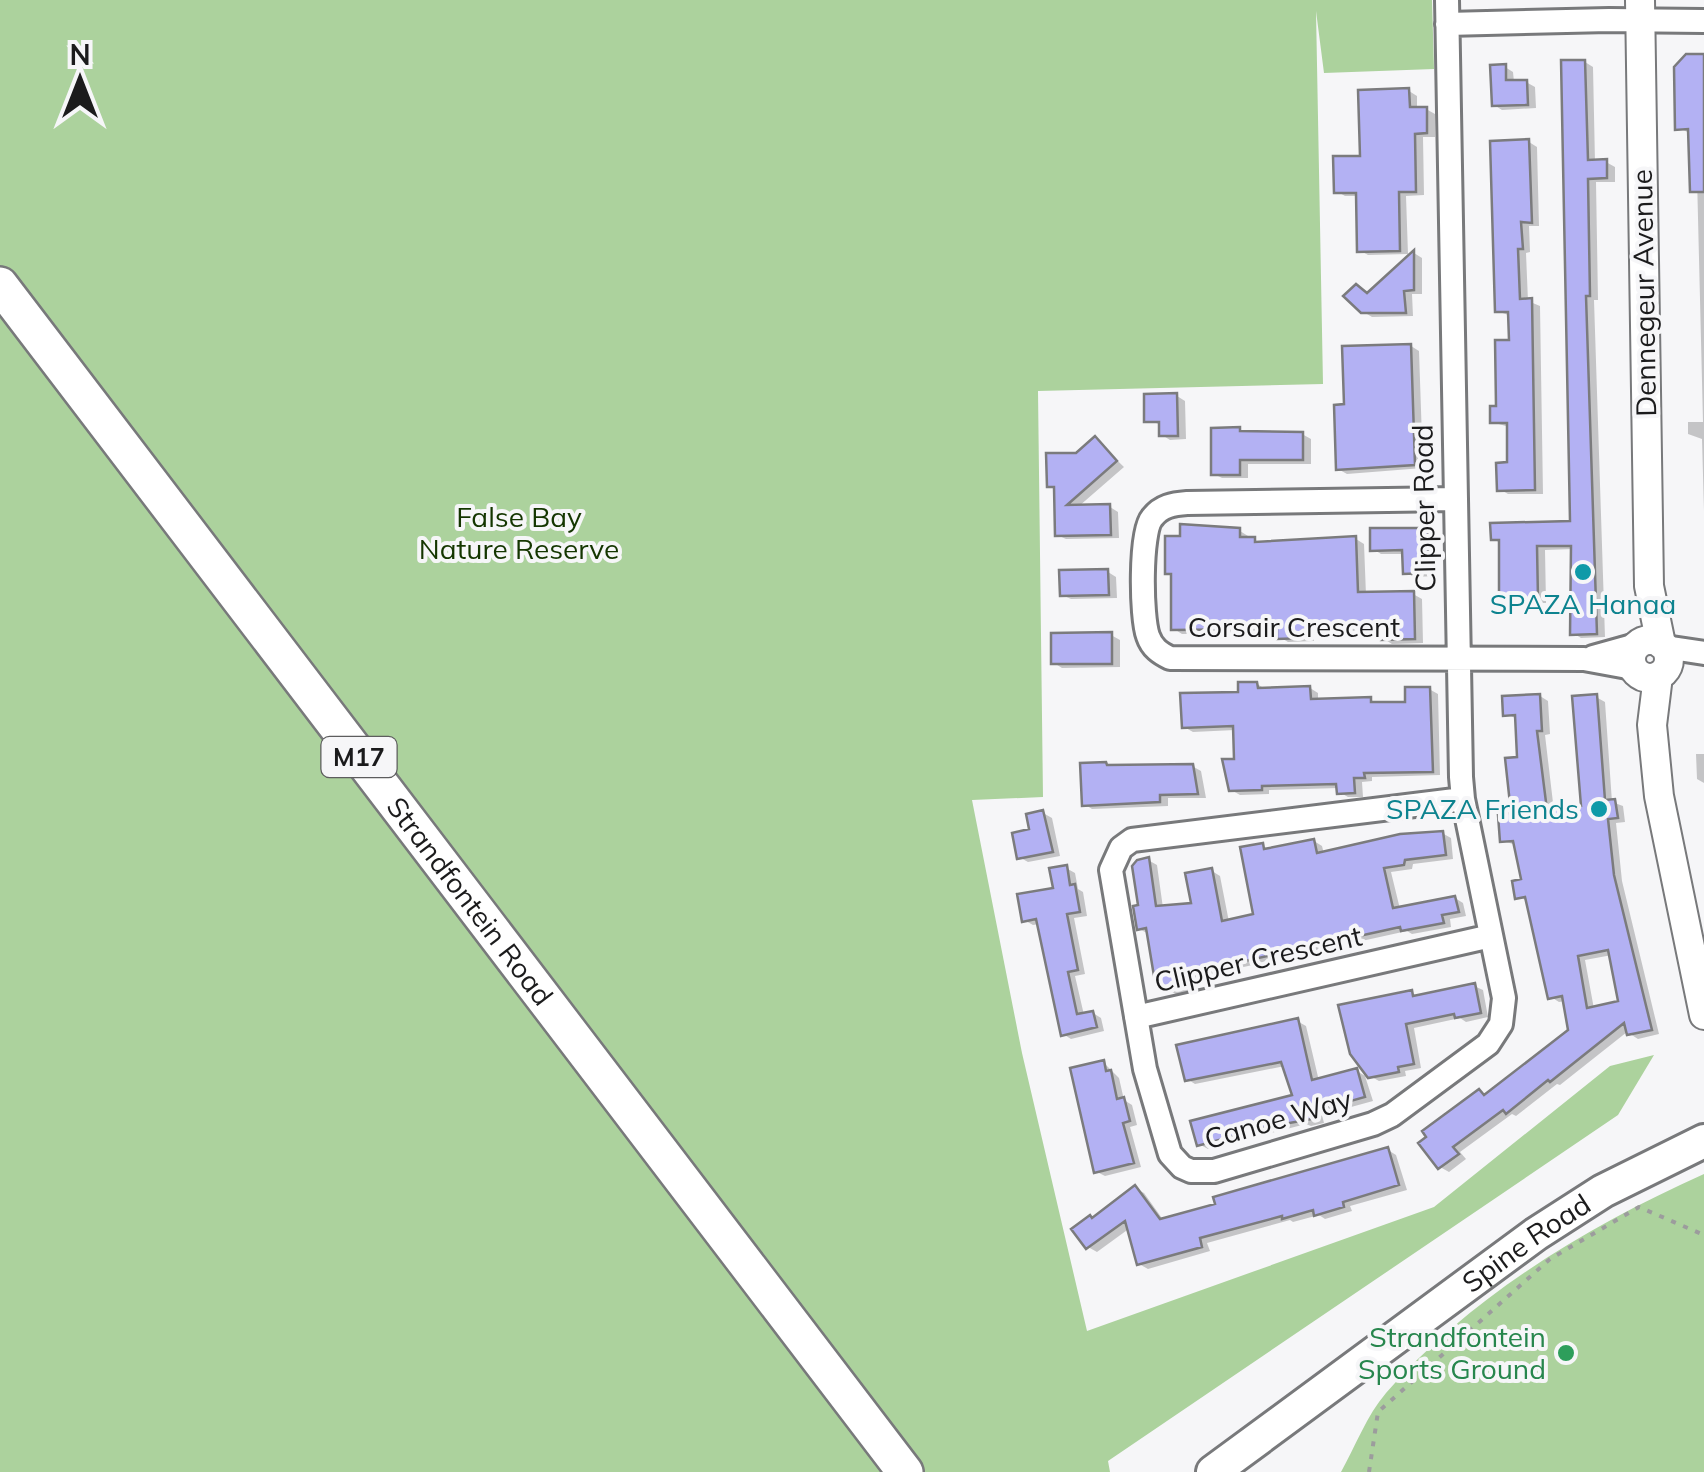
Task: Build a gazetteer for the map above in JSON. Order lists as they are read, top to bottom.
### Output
{
  "streets": {
    "main road": ["M17", "Strandfontein Road", "Spine Road"],
    "street": [
      "Dennegeur Avenue",
      "Clipper Road",
      "Corsair Crescent",
      "Clipper Crescent",
      "Canoe Way"
    ]
  },
  "crossings": [
    ["Clipper Road", "Corsair Crescent"],
    ["Clipper Road", "Clipper Crescent"],
    ["Clipper Road", "Canoe Way"],
    ["Clipper Crescent", "Canoe Way"]
  ],
  "parks": ["False Bay Nature Reserve"],
  "places": ["SPAZA Hanaa", "SPAZA Friends", "Strandfontein Sports Ground"],
  "north": "top"
}
